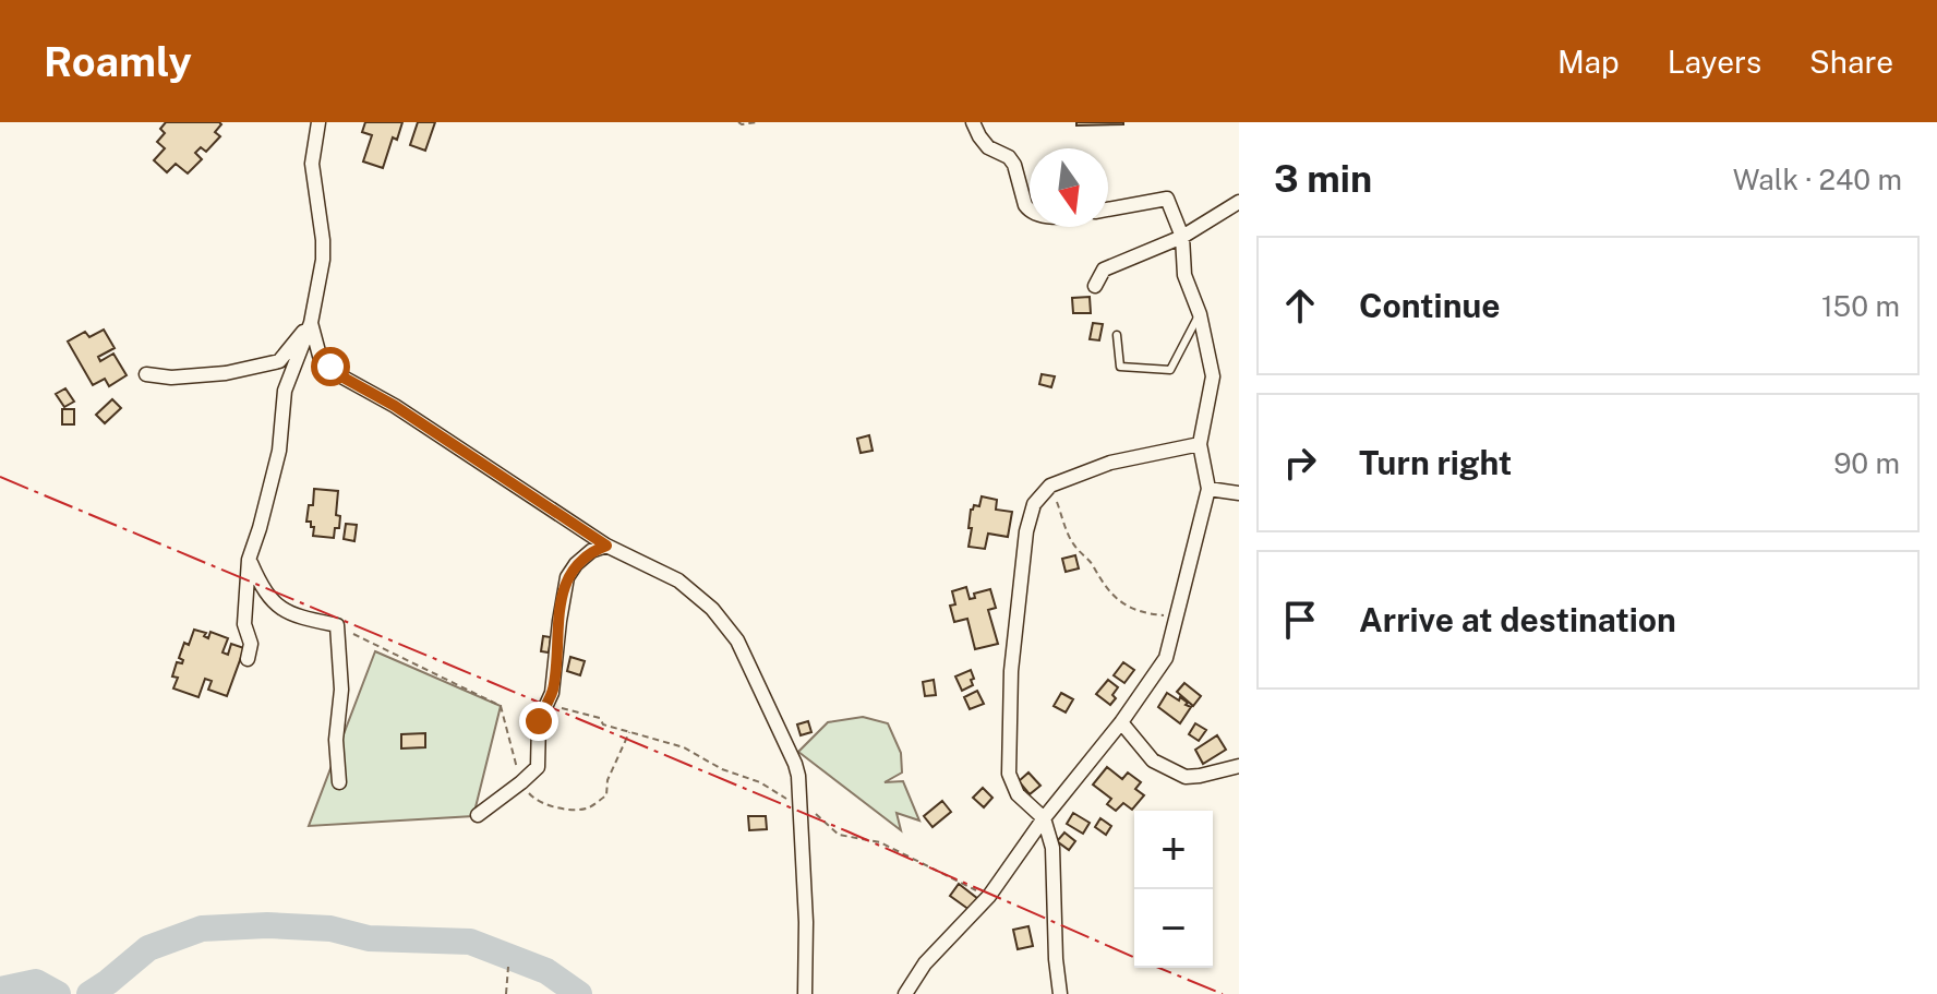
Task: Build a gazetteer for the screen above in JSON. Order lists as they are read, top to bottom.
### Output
{
  "north": "bottom",
  "page": {
    "header": "Roamly",
    "nav": ["Map", "Layers", "Share"],
    "heading": ["3 min", "Walk · 240 m"],
    "list": [
      ["Continue", "150 m"],
      ["Turn right", "90 m"],
      "Arrive at destination"
    ],
    "map_buttons": ["+", "−"]
  }
}
